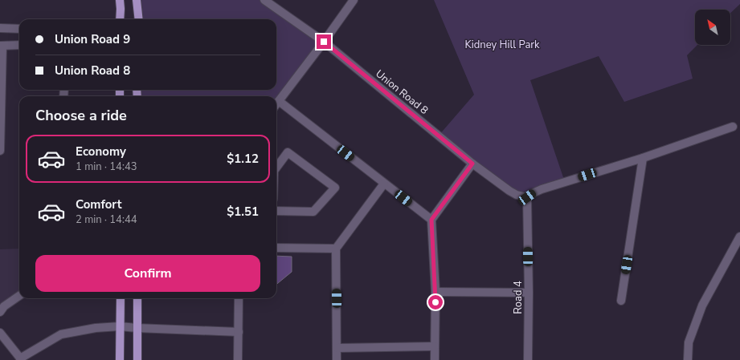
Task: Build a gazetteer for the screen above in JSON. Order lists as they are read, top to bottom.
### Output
{
  "streets": {
    "street": ["Union Road 8", "Road 4"]
  },
  "crossings": [
    ["Union Road 8", "Road 4"]
  ],
  "parks": ["Kidney Hill Park"],
  "north": "top left",
  "page": {
    "banner": ["Union Road 9", "Union Road 8"],
    "heading": "Choose a ride",
    "list": [
      {
        "name": "Economy",
        "note": "1 min · 14:43",
        "value": "$1.12"
      },
      {
        "name": "Comfort",
        "note": "2 min · 14:44",
        "value": "$1.51"
      }
    ],
    "buttons": "Confirm"
  }
}
